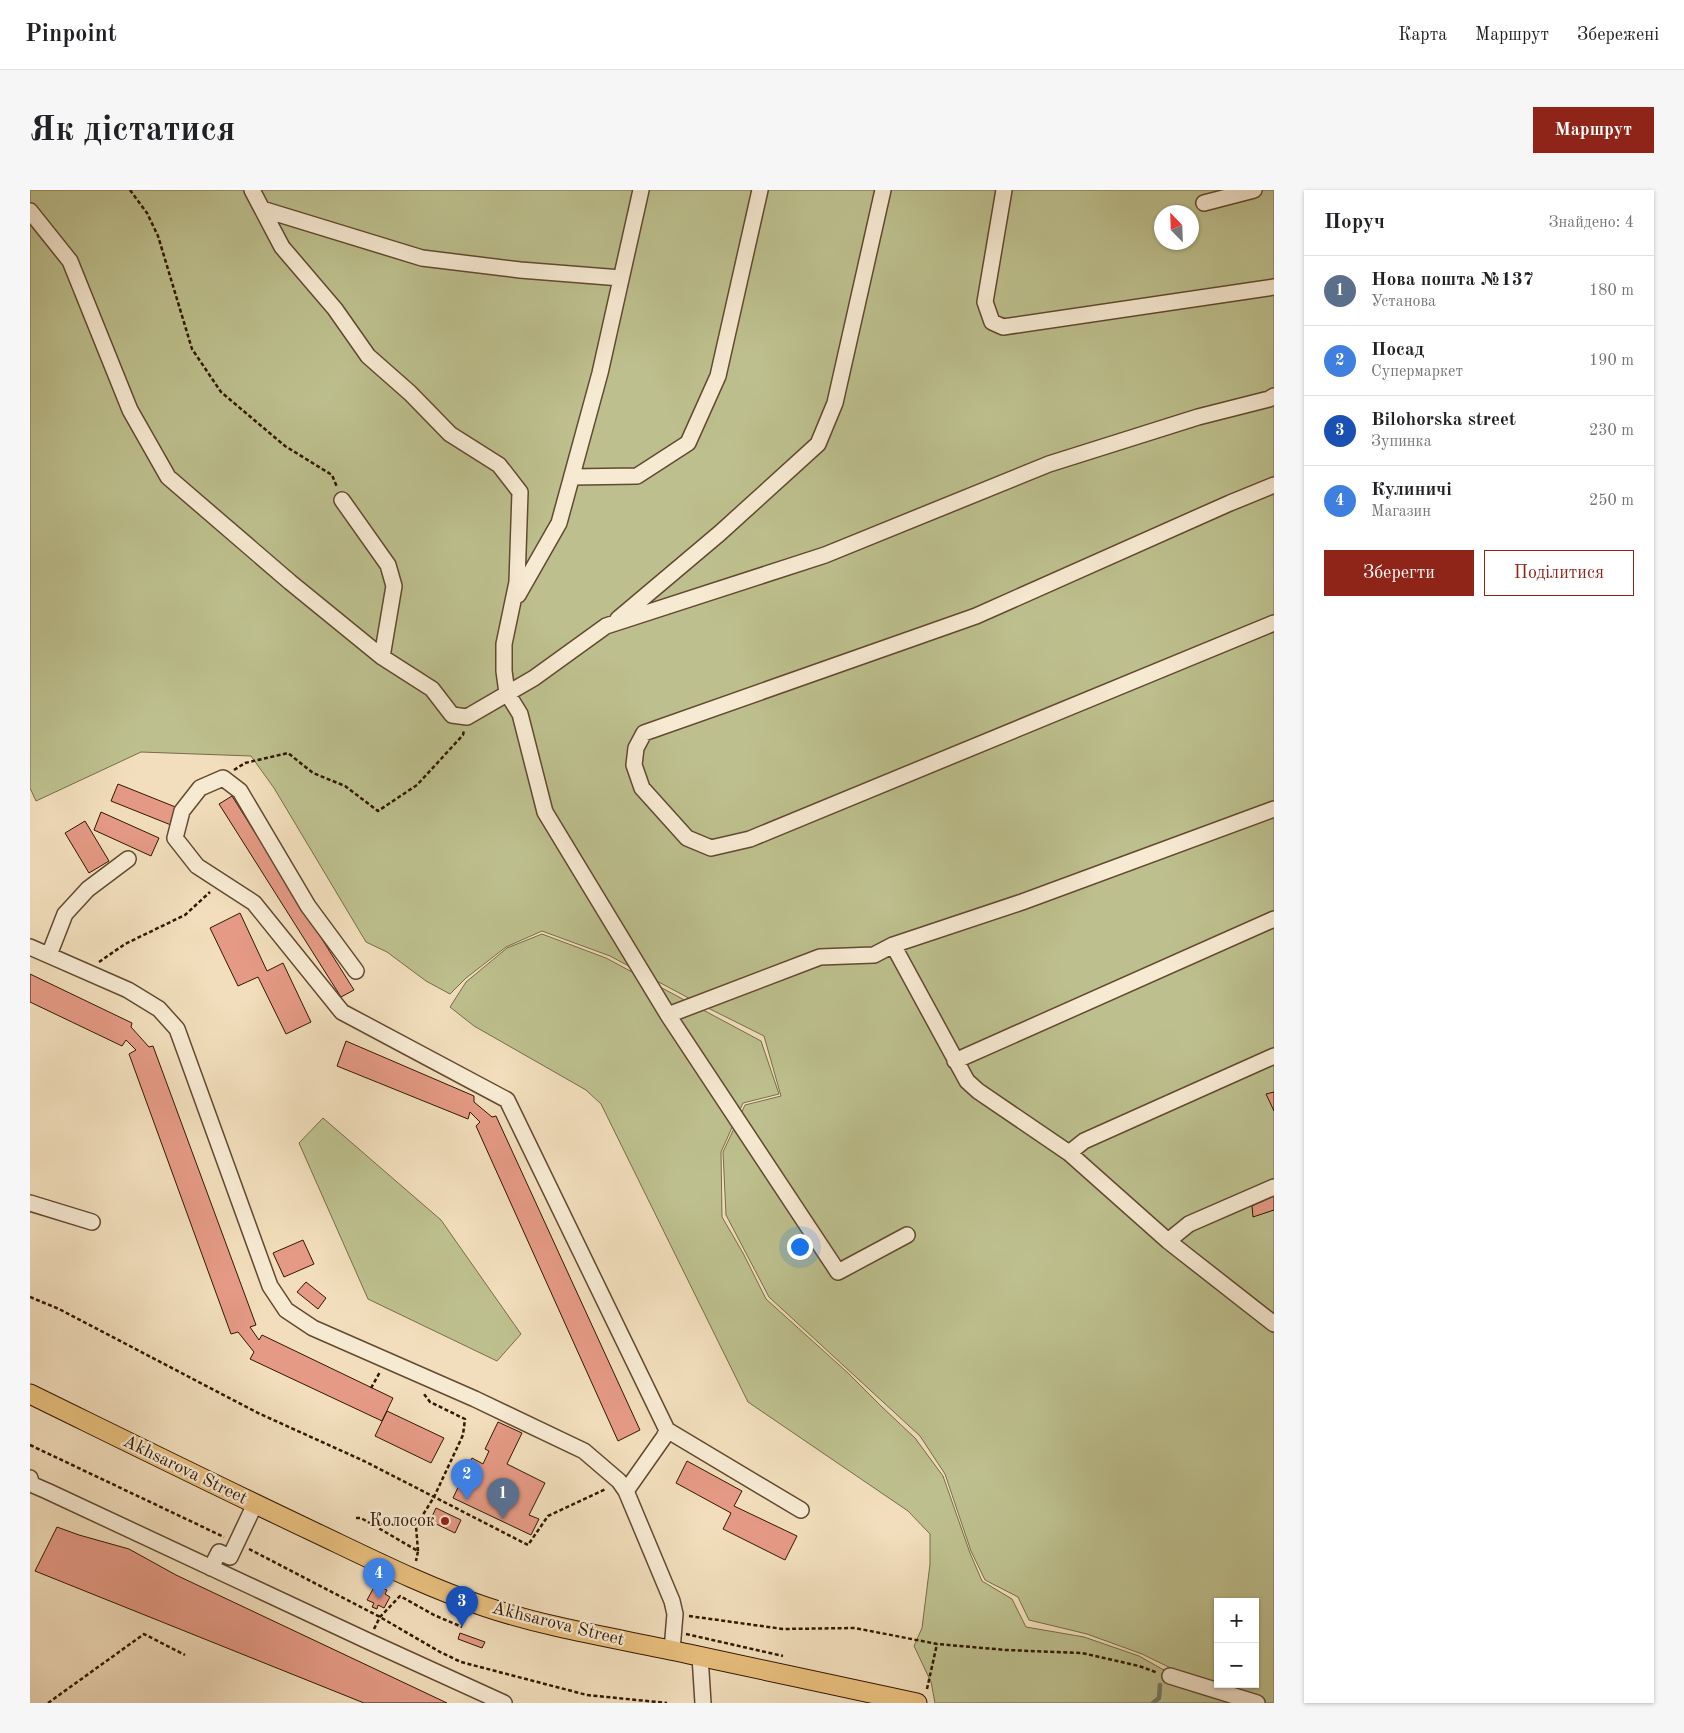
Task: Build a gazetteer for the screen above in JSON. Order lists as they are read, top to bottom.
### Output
{
  "streets": {
    "main road": ["Akhsarova Street"]
  },
  "places": ["Колосок"],
  "north": "top left",
  "page": {
    "header": "Pinpoint",
    "nav": ["Карта", "Маршрут", "Збережені"],
    "buttons": [
      "Маршрут",
      ["Зберегти", "Поділитися"]
    ],
    "title": "Як дістатися",
    "heading": ["Поруч", "Знайдено: 4"],
    "list": [
      {
        "mark": "1",
        "name": "Нова пошта №137",
        "note": "Установа",
        "value": "180 m"
      },
      {
        "mark": "2",
        "name": "Посад",
        "note": "Супермаркет",
        "value": "190 m"
      },
      {
        "mark": "3",
        "name": "Bilohorska street",
        "note": "Зупинка",
        "value": "230 m"
      },
      {
        "mark": "4",
        "name": "Кулиничі",
        "note": "Магазин",
        "value": "250 m"
      }
    ],
    "pins": [
      "2",
      "1",
      "4",
      "3"
    ],
    "map_buttons": ["+", "−"]
  }
}
